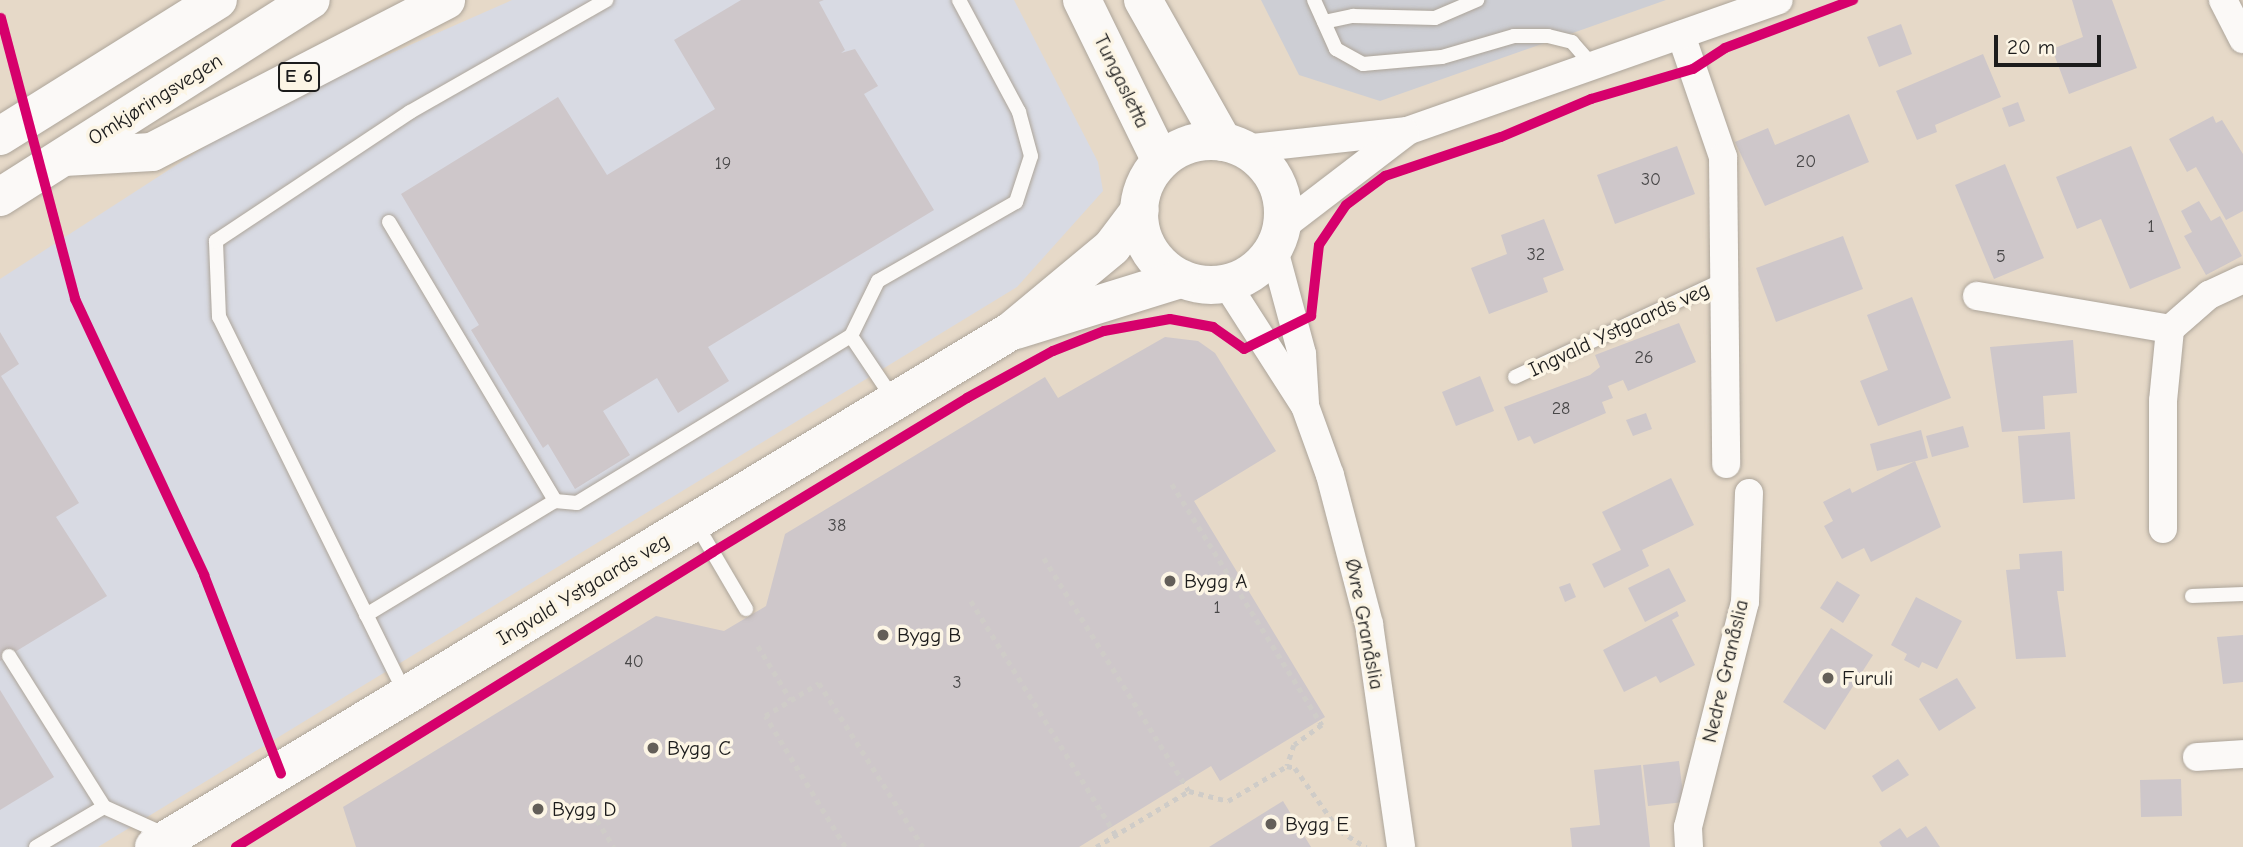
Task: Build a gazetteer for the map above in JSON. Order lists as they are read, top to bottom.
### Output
{
  "streets": {
    "main road": [
      "E 6",
      "Tungasletta",
      "Omkjøringsvegen",
      "Ingvald Ystgaards veg"
    ],
    "street": ["Øvre Granåslia", "Nedre Granåslia"]
  },
  "crossings": [
    ["E 6", "Omkjøringsvegen"],
    ["Tungasletta", "Ingvald Ystgaards veg"],
    ["Tungasletta", "Øvre Granåslia"],
    ["Ingvald Ystgaards veg", "Øvre Granåslia"]
  ],
  "places": [
    "Bygg A",
    "Bygg B",
    "Furuli",
    "Bygg C",
    "Bygg D",
    "Bygg E"
  ],
  "house_numbers": [
    "20",
    "19",
    "30",
    "1",
    "32",
    "5",
    "26",
    "28",
    "38",
    "1",
    "40",
    "3"
  ],
  "scale_bar": "20 m"
}
